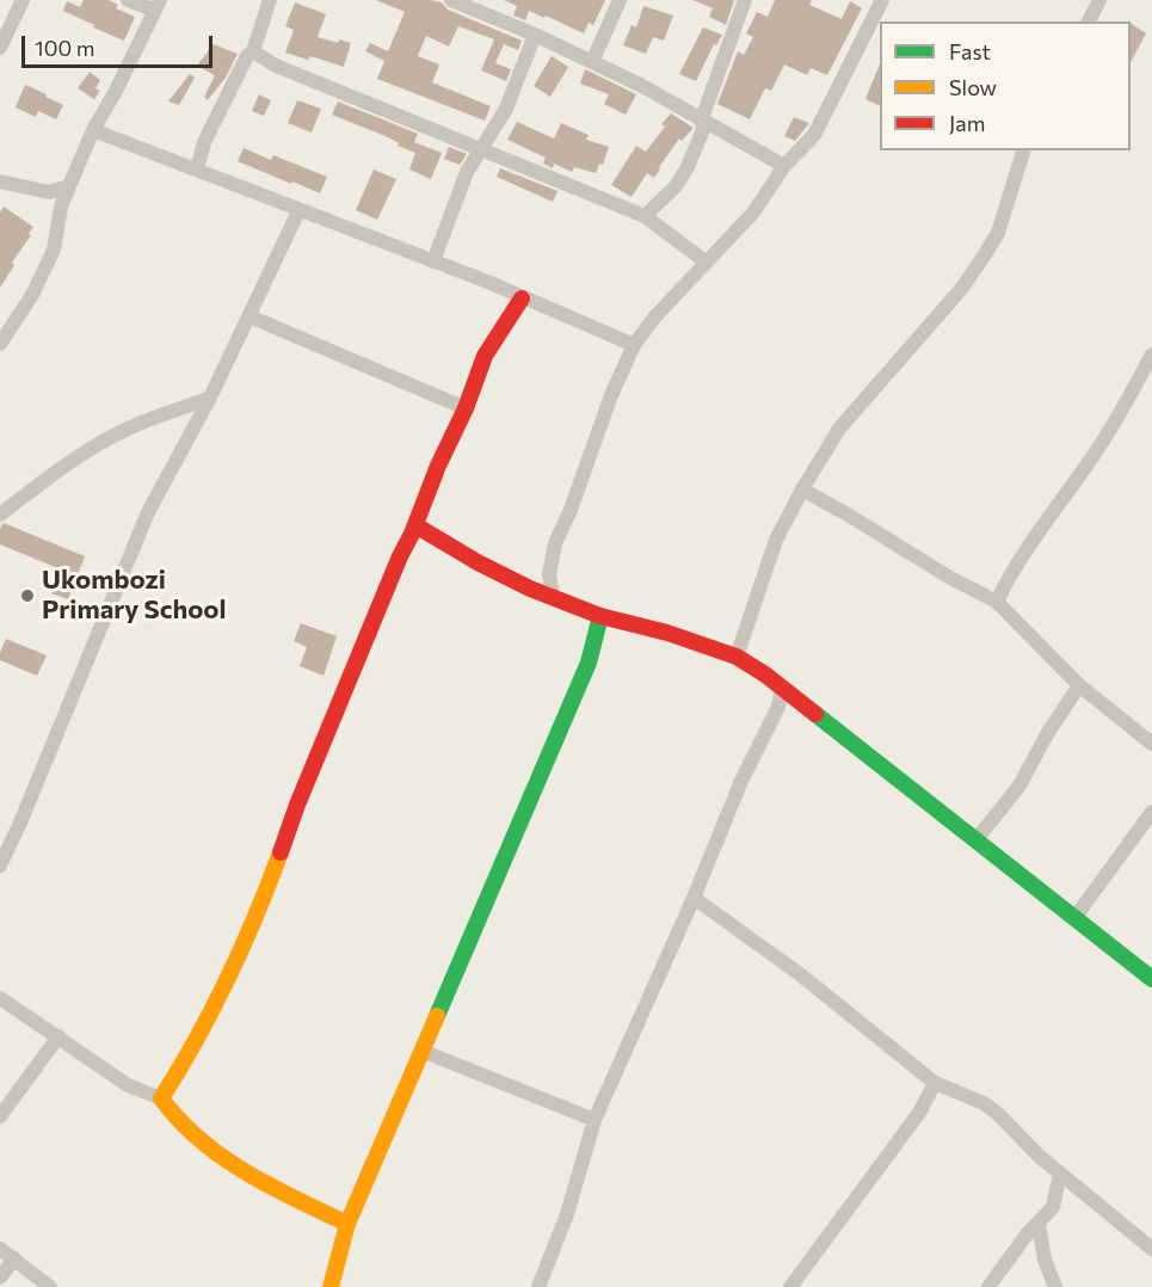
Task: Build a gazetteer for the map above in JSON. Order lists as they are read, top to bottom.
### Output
{
  "places": ["Ukombozi Primary School"],
  "legend": ["Fast", "Slow", "Jam"],
  "scale_bar": "100 m"
}
